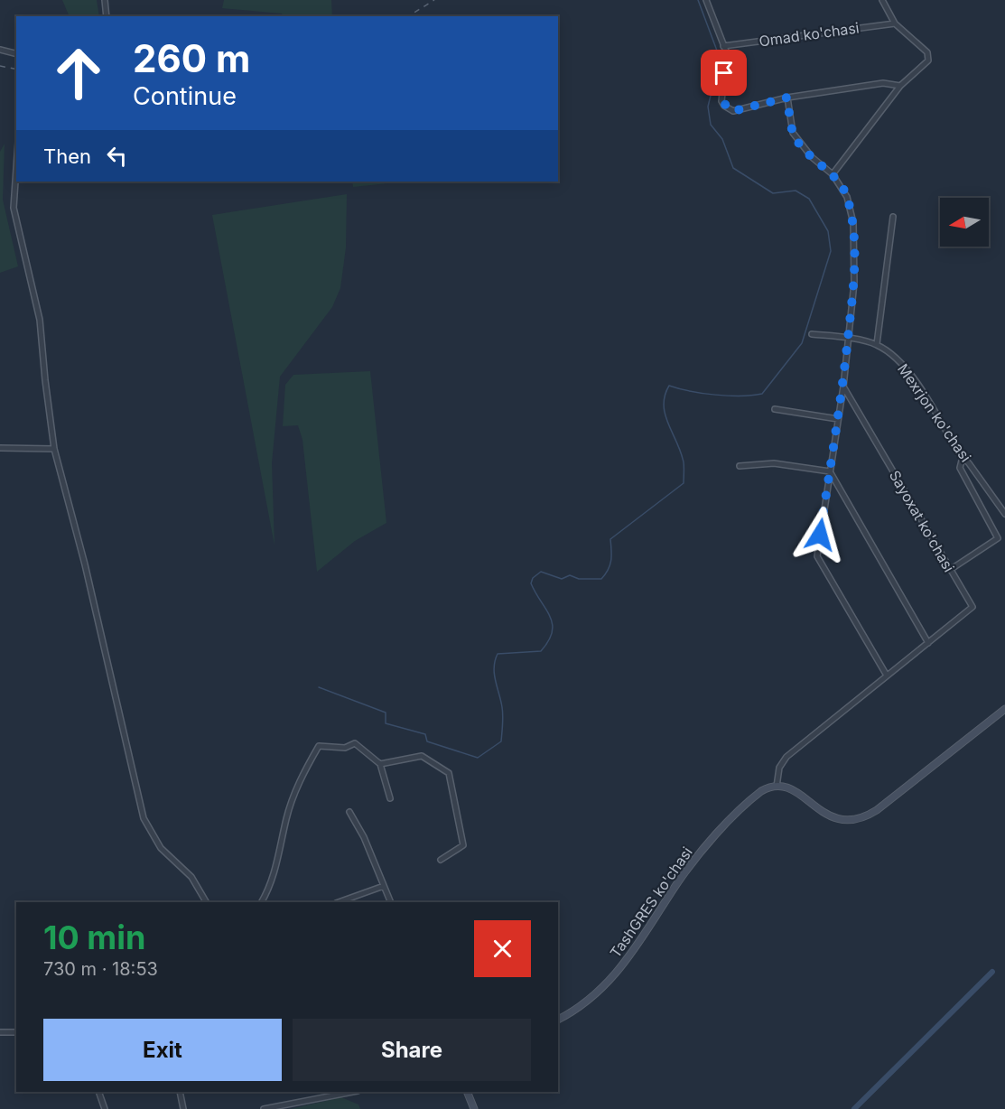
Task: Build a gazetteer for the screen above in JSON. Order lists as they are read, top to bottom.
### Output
{
  "streets": {
    "main road": ["TashGRES ko'chasi"],
    "street": ["Omad ko'chasi", "Mexrjon ko'chasi", "Sayoxat ko'chasi"]
  },
  "crossings": [
    ["Sayoxat ko'chasi", "TashGRES ko'chasi"]
  ],
  "north": "left",
  "page": {
    "turn": ["260 m", "Continue"],
    "then": "Then",
    "heading": ["10 min", "730 m · 18:53"],
    "buttons": ["Exit", "Share"]
  }
}
